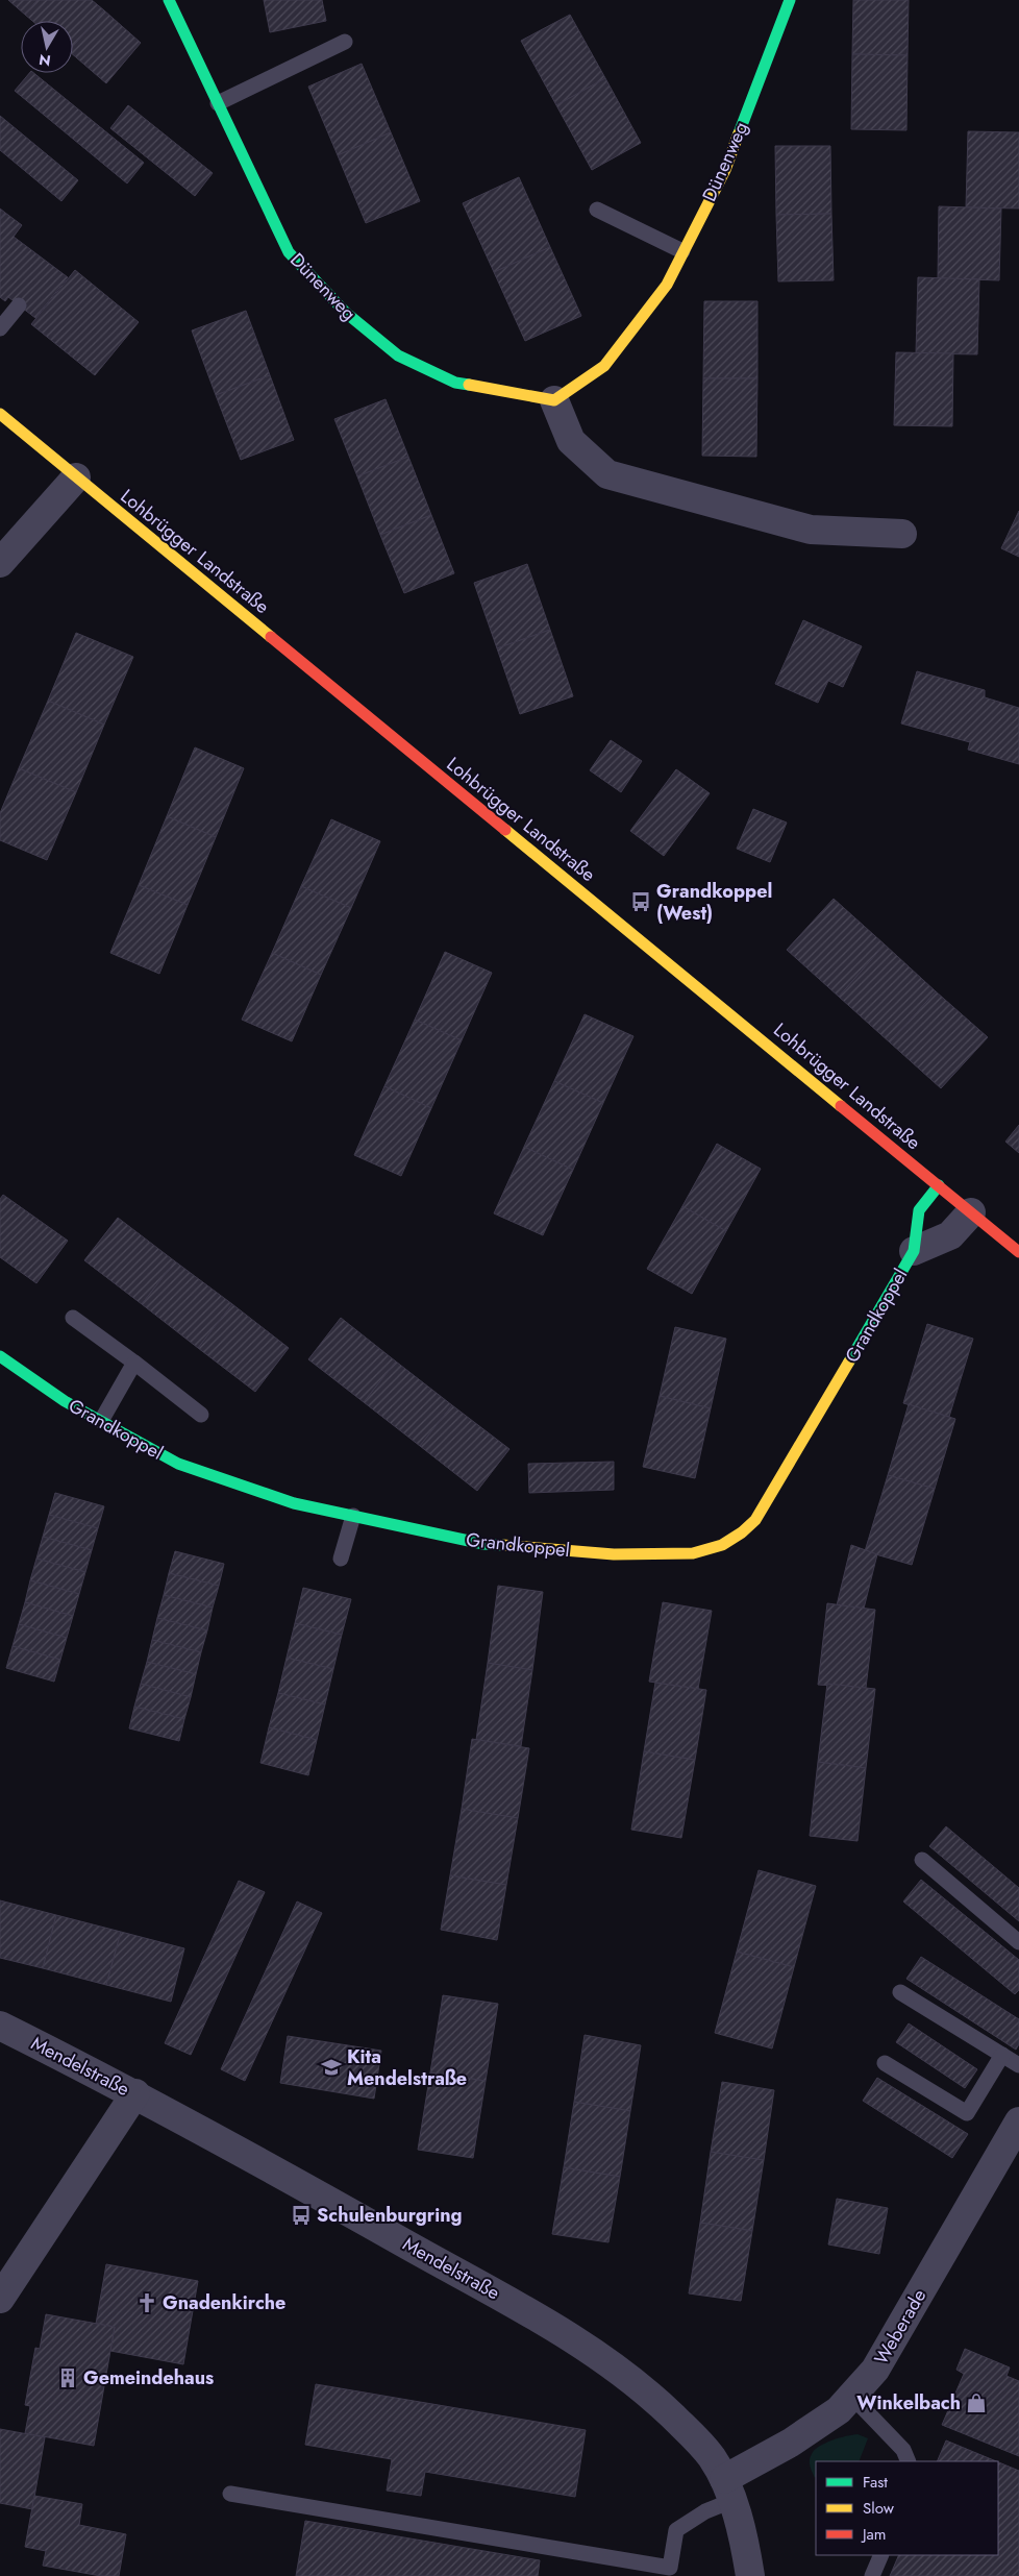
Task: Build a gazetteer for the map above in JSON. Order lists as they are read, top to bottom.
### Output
{
  "streets": {
    "street": [
      "Dünenweg",
      "Lohbrügger Landstraße",
      "Grandkoppel",
      "Mendelstraße",
      "Weberade"
    ]
  },
  "crossings": [
    ["Lohbrügger Landstraße", "Grandkoppel"],
    ["Mendelstraße", "Weberade"]
  ],
  "places": {
    "bus stop": ["Grandkoppel (West)", "Schulenburgring"],
    "school or university": ["Kita Mendelstraße"],
    "church": ["Gnadenkirche"],
    "building": ["Gemeindehaus"],
    "shop": ["Winkelbach"]
  },
  "legend": ["Fast", "Slow", "Jam"],
  "north": "bottom"
}
